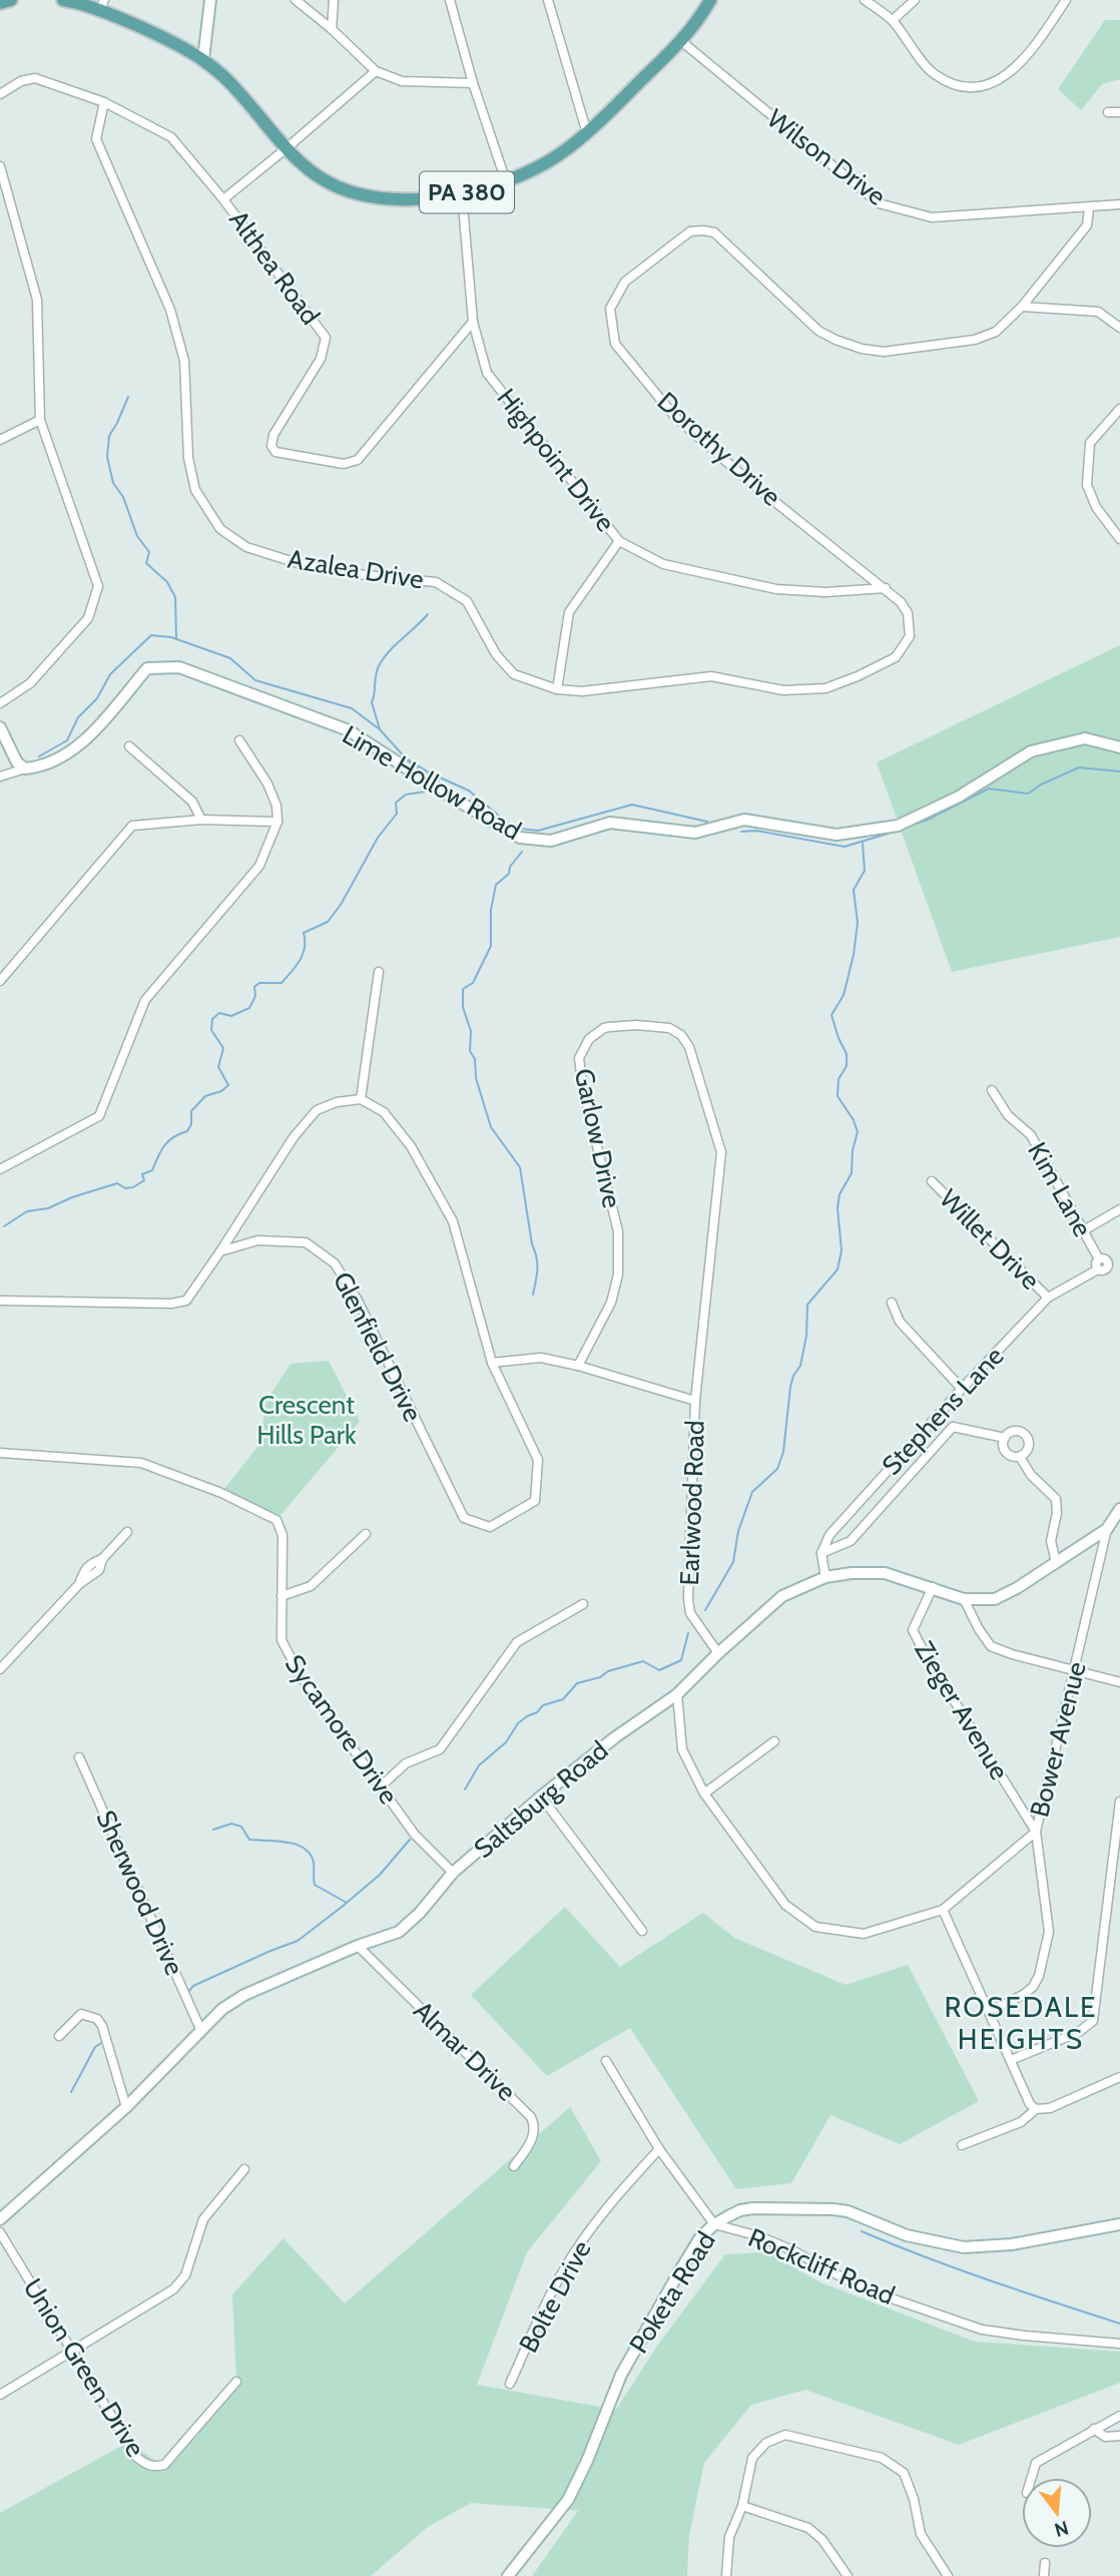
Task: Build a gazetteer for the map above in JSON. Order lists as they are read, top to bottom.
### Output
{
  "streets": {
    "main road": ["PA 380"],
    "street": [
      "Wilson Drive",
      "Althea Road",
      "Dorothy Drive",
      "Highpoint Drive",
      "Azalea Drive",
      "Lime Hollow Road",
      "Garlow Drive",
      "Kim Lane",
      "Willet Drive",
      "Glenfield Drive",
      "Stephens Lane",
      "Earlwood Road",
      "Zieger Avenue",
      "Sycamore Drive",
      "Bower Avenue",
      "Saltsburg Road",
      "Sherwood Drive",
      "Almar Drive",
      "Rockcliff Road",
      "Poketa Road",
      "Bolte Drive",
      "Union Green Drive"
    ]
  },
  "crossings": [
    ["Wilson Drive", "PA 380"],
    ["Wilson Drive", "Dorothy Drive"],
    ["PA 380", "Highpoint Drive"],
    ["Althea Road", "Highpoint Drive"],
    ["Althea Road", "Azalea Drive"],
    ["Dorothy Drive", "Highpoint Drive"],
    ["Dorothy Drive", "Azalea Drive"],
    ["Highpoint Drive", "Azalea Drive"],
    ["Garlow Drive", "Earlwood Road"],
    ["Kim Lane", "Stephens Lane"],
    ["Willet Drive", "Stephens Lane"],
    ["Glenfield Drive", "Earlwood Road"],
    ["Earlwood Road", "Saltsburg Road"],
    ["Zieger Avenue", "Bower Avenue"],
    ["Zieger Avenue", "Saltsburg Road"],
    ["Sycamore Drive", "Saltsburg Road"],
    ["Bower Avenue", "Saltsburg Road"],
    ["Saltsburg Road", "Sherwood Drive"],
    ["Saltsburg Road", "Almar Drive"],
    ["Rockcliff Road", "Poketa Road"],
    ["Rockcliff Road", "Bolte Drive"]
  ],
  "districts": ["ROSEDALE HEIGHTS"],
  "parks": ["Crescent Hills Park"],
  "north": "bottom"
}
